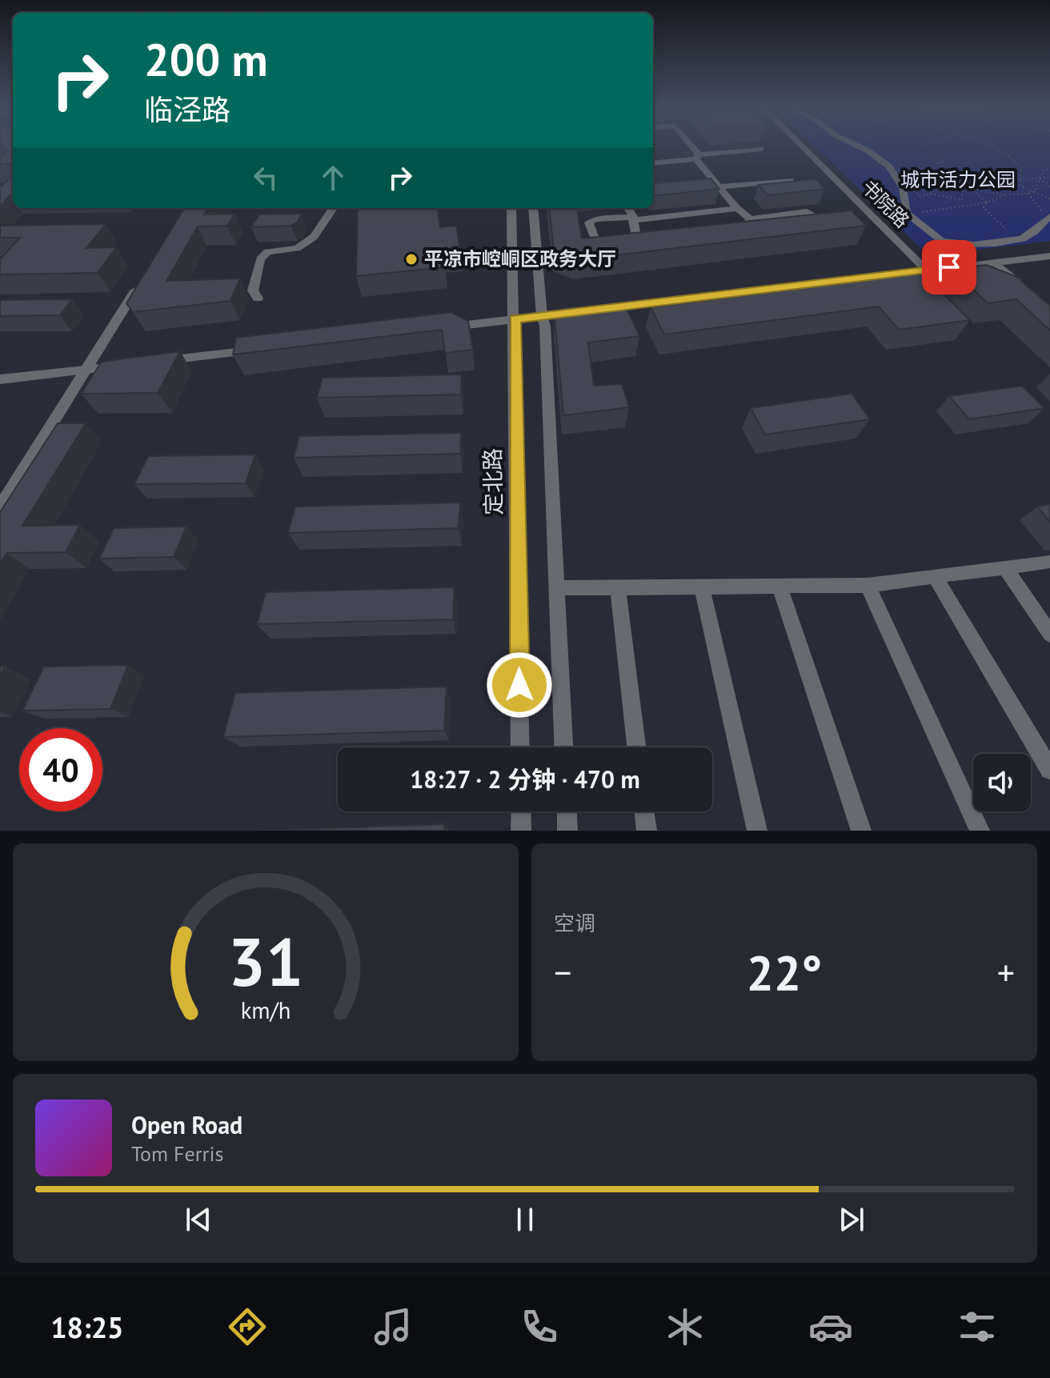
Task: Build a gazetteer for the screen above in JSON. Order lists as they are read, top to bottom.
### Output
{
  "streets": {
    "street": ["书院路", "定北路"]
  },
  "parks": ["城市活力公园"],
  "places": ["平凉市崆峒区政务大厅"],
  "page": {
    "turn": ["200 m", "临泾路"],
    "limit": "40",
    "trip": "18:27 · 2 分钟 · 470 m",
    "tile": "空调",
    "heat": ["−", "22°", "+"],
    "song": ["Open Road", "Tom Ferris"],
    "tabs": "18:25",
    "gauge": ["31", "km/h"]
  }
}
